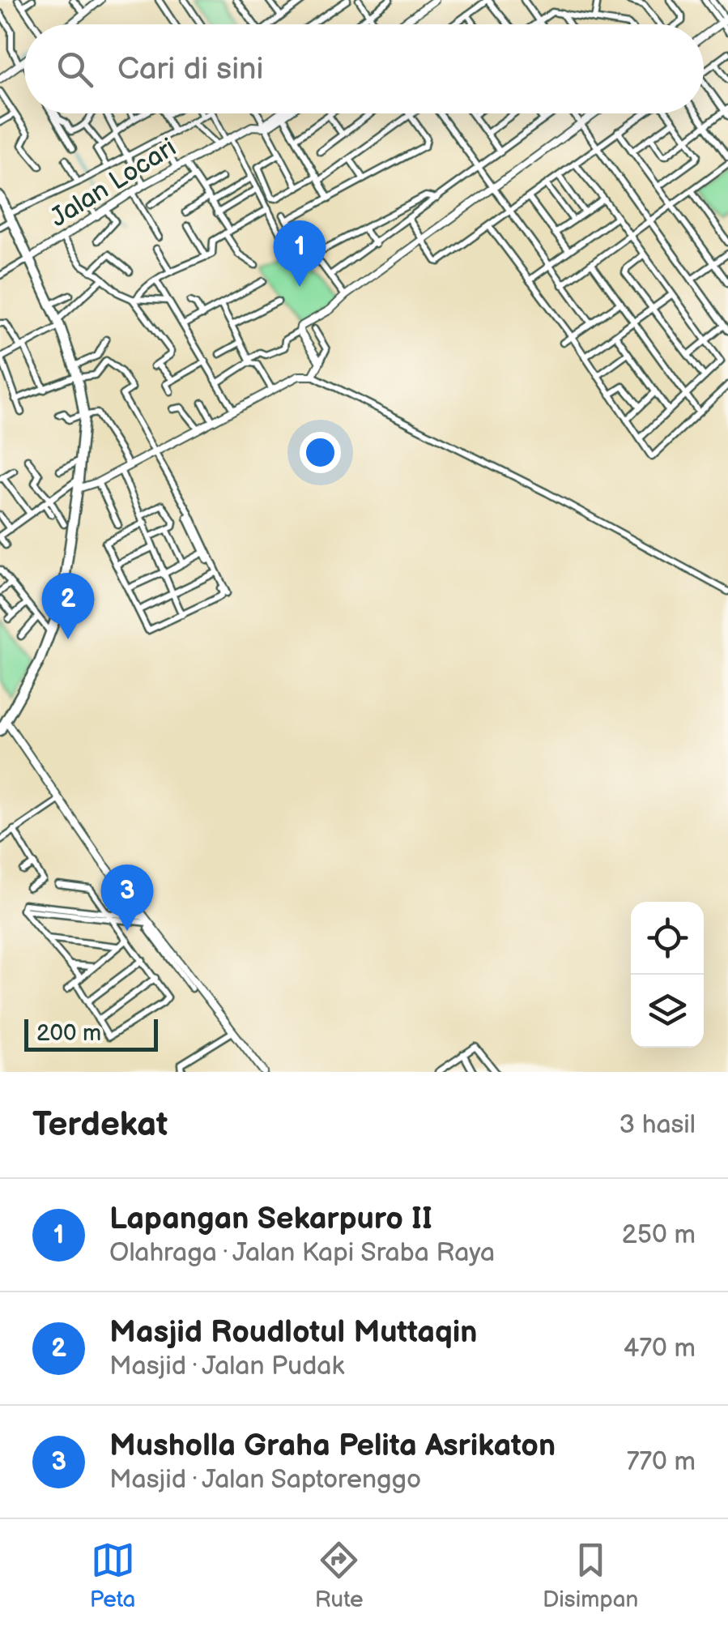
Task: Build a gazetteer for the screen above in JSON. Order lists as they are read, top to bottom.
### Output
{
  "streets": {
    "street": ["Jalan Locari"]
  },
  "scale_bar": "200 m",
  "page": {
    "search": "Cari di sini",
    "pins": ["1", "2", "3"],
    "scale": "200 m",
    "heading": ["Terdekat", "3 hasil"],
    "list": [
      {
        "mark": "1",
        "name": "Lapangan Sekarpuro II",
        "note": "Olahraga · Jalan Kapi Sraba Raya",
        "value": "250 m"
      },
      {
        "mark": "2",
        "name": "Masjid Roudlotul Muttaqin",
        "note": "Masjid · Jalan Pudak",
        "value": "470 m"
      },
      {
        "mark": "3",
        "name": "Musholla Graha Pelita Asrikaton",
        "note": "Masjid · Jalan Saptorenggo",
        "value": "770 m"
      }
    ],
    "nav": ["Peta", "Rute", "Disimpan"]
  }
}
